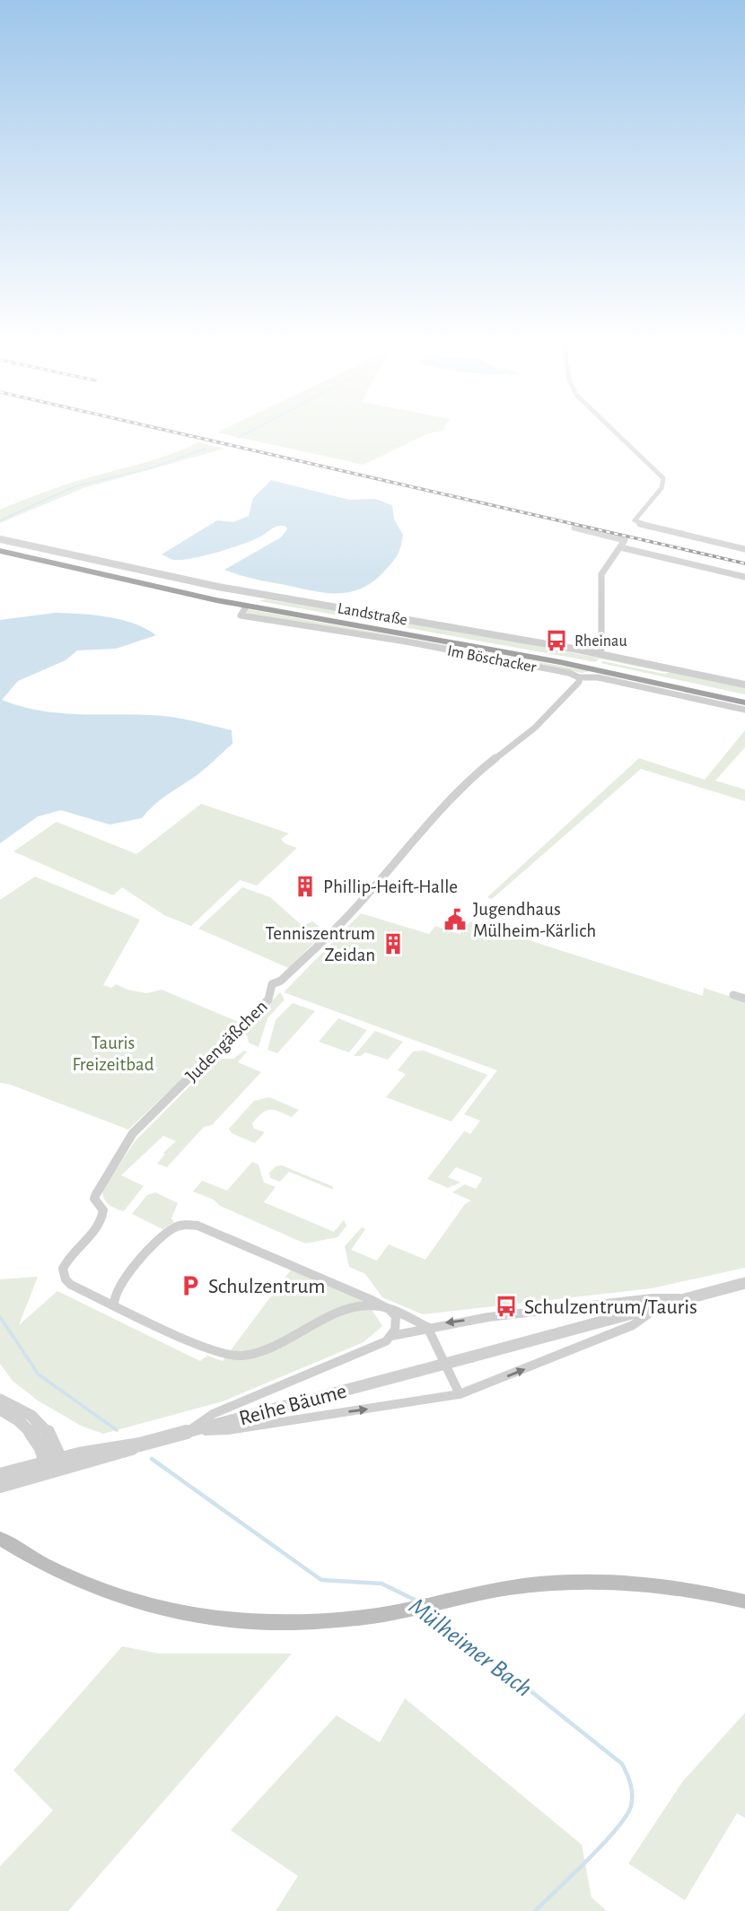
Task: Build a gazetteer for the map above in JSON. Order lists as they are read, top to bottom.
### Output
{
  "streets": {
    "street": [
      "Landstraße",
      "Im Böschacker",
      "Judengäßchen",
      "Reihe Bäume"
    ]
  },
  "crossings": [
    ["Im Böschacker", "Judengäßchen"]
  ],
  "water": ["Mülheimer Bach"],
  "parks": ["Tauris Freizeitbad"],
  "places": {
    "bus stop": ["Rheinau", "Schulzentrum/Tauris"],
    "building": ["Phillip-Heift-Halle", "Tenniszentrum Zeidan"],
    "public building": ["Jugendhaus Mülheim-Kärlich"],
    "parking": ["Schulzentrum"]
  }
}
